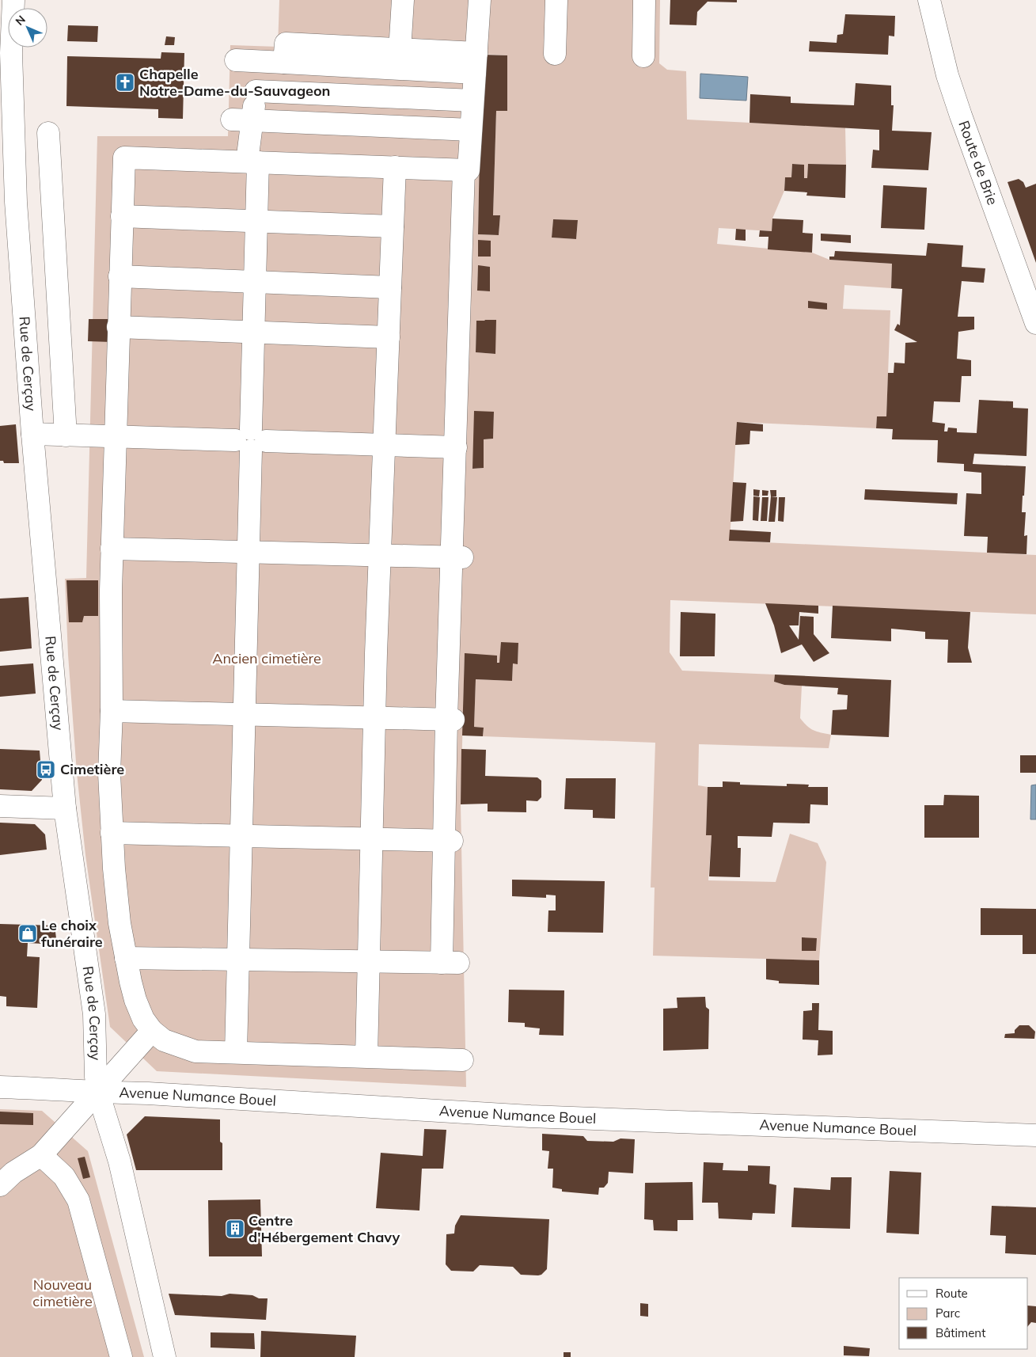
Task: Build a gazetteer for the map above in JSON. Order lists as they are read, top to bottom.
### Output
{
  "streets": {
    "street": ["Route de Brie", "Rue de Cerçay", "Avenue Numance Bouel"]
  },
  "crossings": [
    ["Rue de Cerçay", "Avenue Numance Bouel"]
  ],
  "parks": ["Ancien cimetière", "Nouveau cimetière"],
  "places": {
    "church": ["Chapelle Notre-Dame-du-Sauvageon"],
    "bus stop": ["Cimetière"],
    "shop": ["Le choix funéraire"],
    "building": ["Centre d'Hébergement Chavy"]
  },
  "legend": ["Route", "Parc", "Bâtiment"],
  "north": "top left"
}
